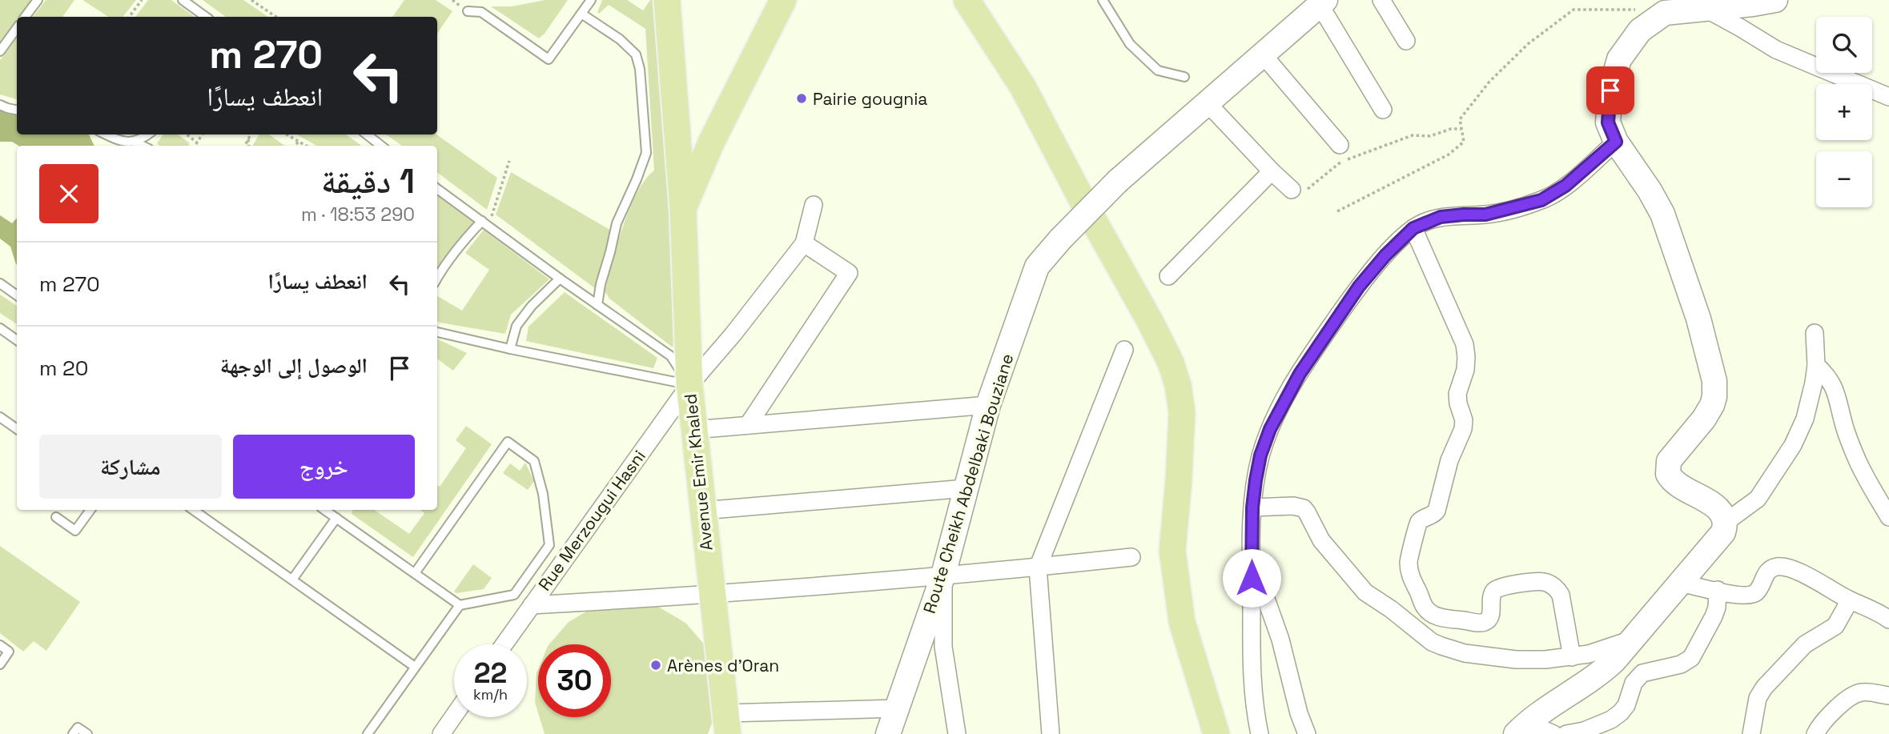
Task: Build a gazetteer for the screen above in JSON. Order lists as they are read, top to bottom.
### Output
{
  "streets": {
    "main road": ["Avenue Emir Khaled"],
    "street": ["Route Cheikh Abdelbaki Bouziane", "Rue Merzougui Hasni"]
  },
  "crossings": [
    ["Avenue Emir Khaled", "Rue Merzougui Hasni"]
  ],
  "places": ["Pairie gougnia", "Arènes d'Oran"],
  "page": {
    "map_buttons": ["+", "−"],
    "turn": ["270 m", "انعطف يسارًا"],
    "heading": ["1 دقيقة", "290 m · 18:53"],
    "list": [
      {
        "name": "انعطف يسارًا",
        "value": "270 m"
      },
      {
        "name": "الوصول إلى الوجهة",
        "value": "20 m"
      }
    ],
    "buttons": ["خروج", "مشاركة"],
    "speed": "22 km/h",
    "limit": "30"
  }
}
